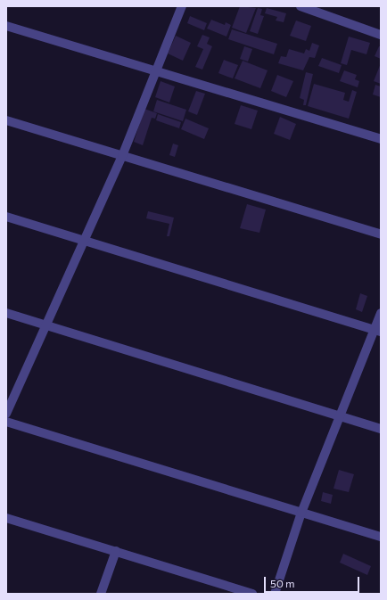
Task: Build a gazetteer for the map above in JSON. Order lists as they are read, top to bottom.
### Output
{
  "scale_bar": "50 m"
}
